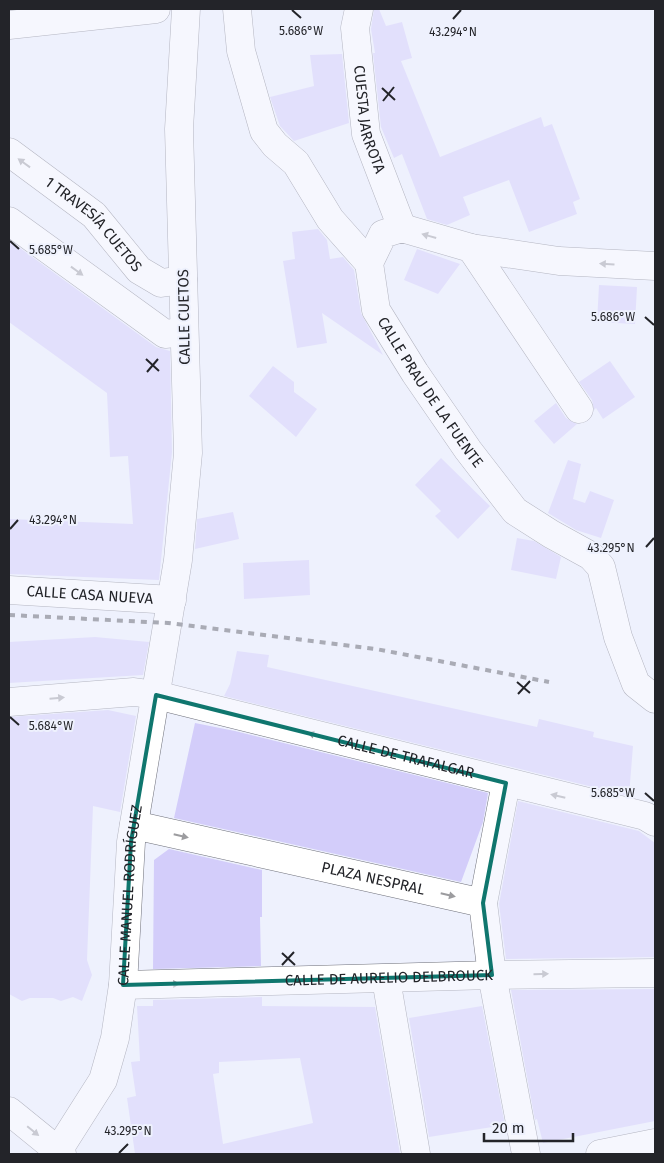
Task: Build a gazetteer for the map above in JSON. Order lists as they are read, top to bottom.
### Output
{
  "streets": {
    "street": [
      "CUESTA JARROTA",
      "1 TRAVESÍA CUETOS",
      "CALLE CUETOS",
      "CALLE PRAU DE LA FUENTE",
      "CALLE CASA NUEVA",
      "CALLE DE TRAFALGAR",
      "PLAZA NESPRAL",
      "CALLE MANUEL RODRÍGUEZ",
      "CALLE DE AURELIO DELBROUCK"
    ]
  },
  "crossings": [
    ["1 TRAVESÍA CUETOS", "CALLE CUETOS"],
    ["CALLE CUETOS", "CALLE CASA NUEVA"],
    ["CALLE CUETOS", "CALLE MANUEL RODRÍGUEZ"],
    ["CALLE CASA NUEVA", "CALLE MANUEL RODRÍGUEZ"],
    ["CALLE DE TRAFALGAR", "CALLE MANUEL RODRÍGUEZ"],
    ["PLAZA NESPRAL", "CALLE MANUEL RODRÍGUEZ"],
    ["CALLE MANUEL RODRÍGUEZ", "CALLE DE AURELIO DELBROUCK"]
  ],
  "one_way": ["PLAZA NESPRAL", "CALLE DE AURELIO DELBROUCK"],
  "scale_bar": "20 m",
  "coordinates": [
    "5.686°W",
    "43.294°N",
    "5.685°W",
    "43.295°N",
    "5.684°W"
  ]
}
